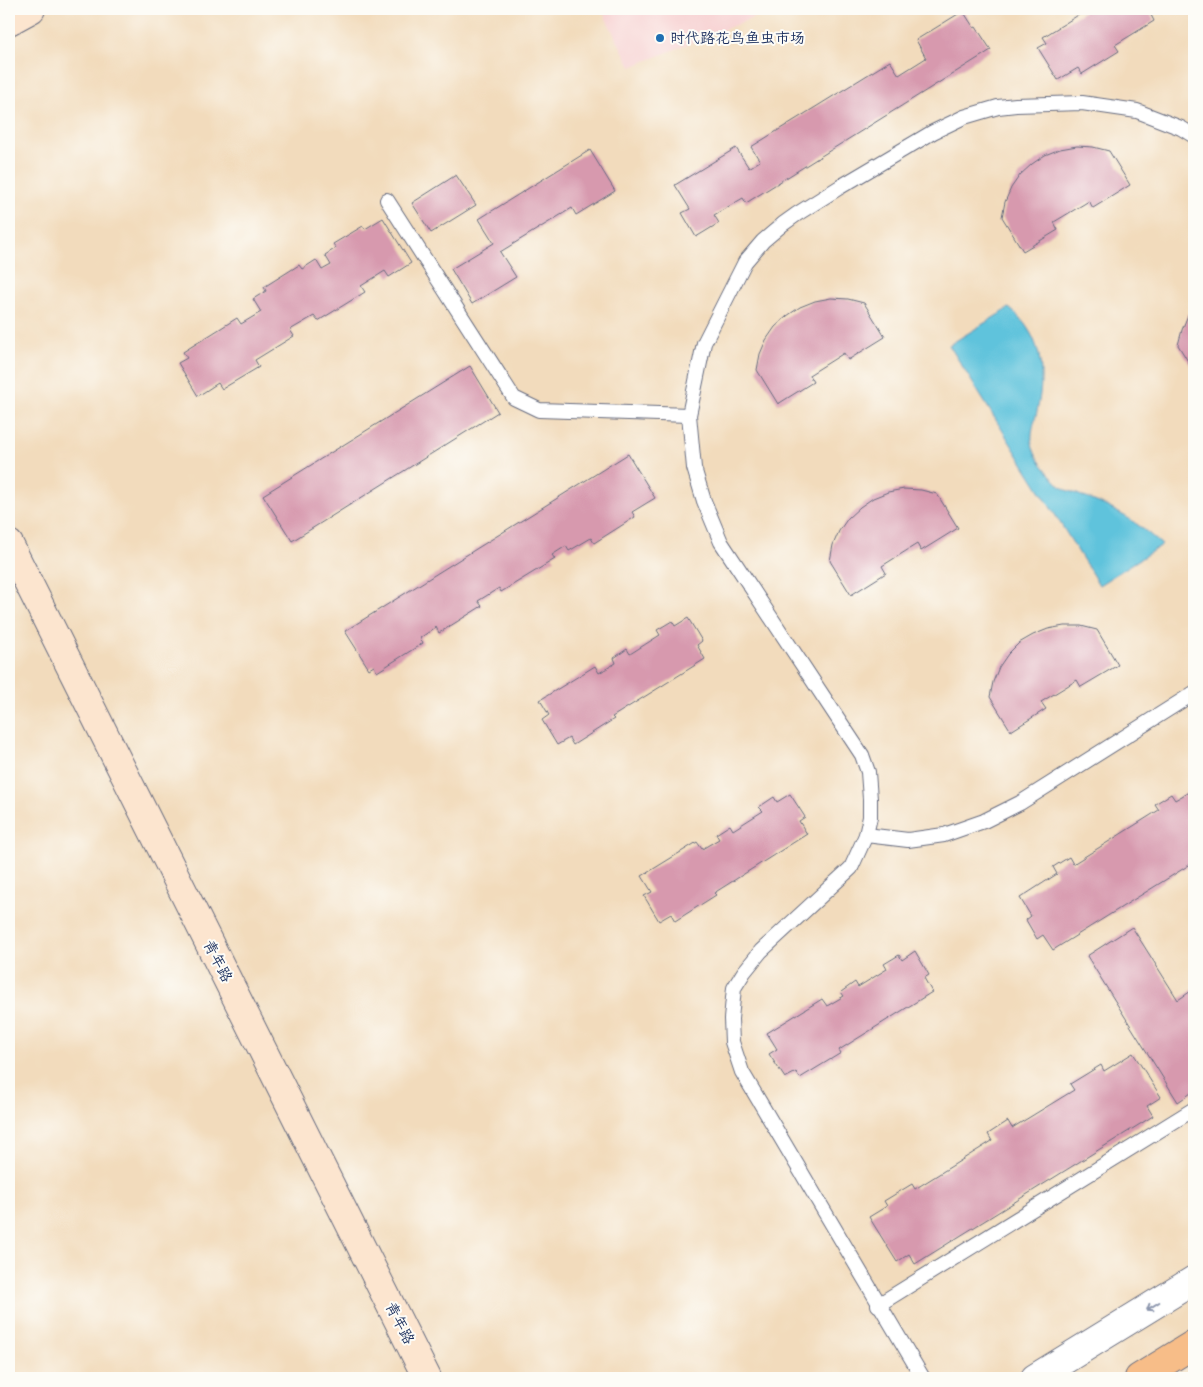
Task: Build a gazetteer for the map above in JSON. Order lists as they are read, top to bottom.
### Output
{
  "streets": {
    "street": ["青年路"]
  },
  "places": ["时代路花鸟鱼虫市场"]
}
